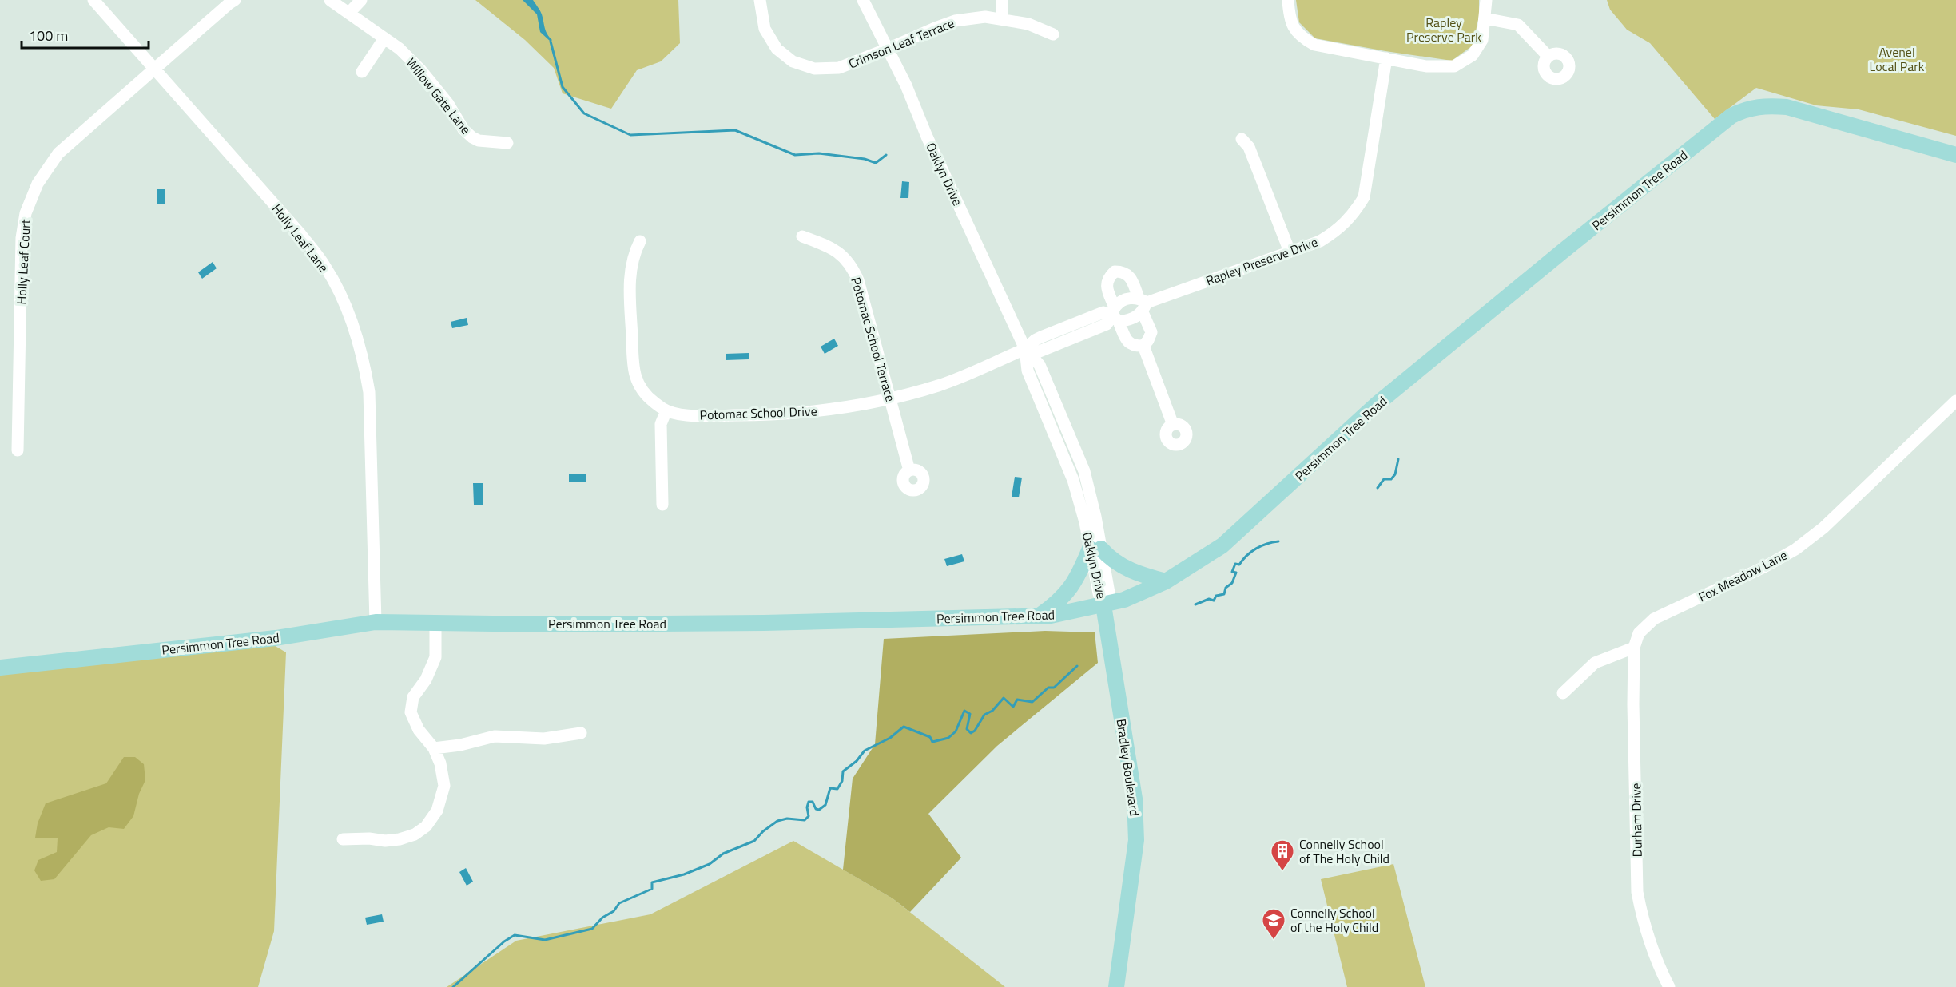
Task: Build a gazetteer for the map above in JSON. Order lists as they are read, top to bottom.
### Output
{
  "streets": {
    "main road": ["Persimmon Tree Road", "Bradley Boulevard"],
    "street": [
      "Crimson Leaf Terrace",
      "Willow Gate Lane",
      "Oaklyn Drive",
      "Holly Leaf Lane",
      "Rapley Preserve Drive",
      "Holly Leaf Court",
      "Potomac School Terrace",
      "Potomac School Drive",
      "Fox Meadow Lane",
      "Durham Drive"
    ]
  },
  "crossings": [
    ["Crimson Leaf Terrace", "Oaklyn Drive"],
    ["Oaklyn Drive", "Persimmon Tree Road"],
    ["Oaklyn Drive", "Rapley Preserve Drive"],
    ["Oaklyn Drive", "Potomac School Drive"],
    ["Oaklyn Drive", "Bradley Boulevard"],
    ["Persimmon Tree Road", "Holly Leaf Lane"],
    ["Persimmon Tree Road", "Bradley Boulevard"],
    ["Holly Leaf Lane", "Holly Leaf Court"],
    ["Rapley Preserve Drive", "Potomac School Drive"],
    ["Potomac School Terrace", "Potomac School Drive"],
    ["Fox Meadow Lane", "Durham Drive"]
  ],
  "parks": ["Rapley Preserve Park", "Avenel Local Park"],
  "places": {
    "building": ["Connelly School of The Holy Child"],
    "school or university": ["Connelly School of the Holy Child"]
  },
  "scale_bar": "100 m"
}
